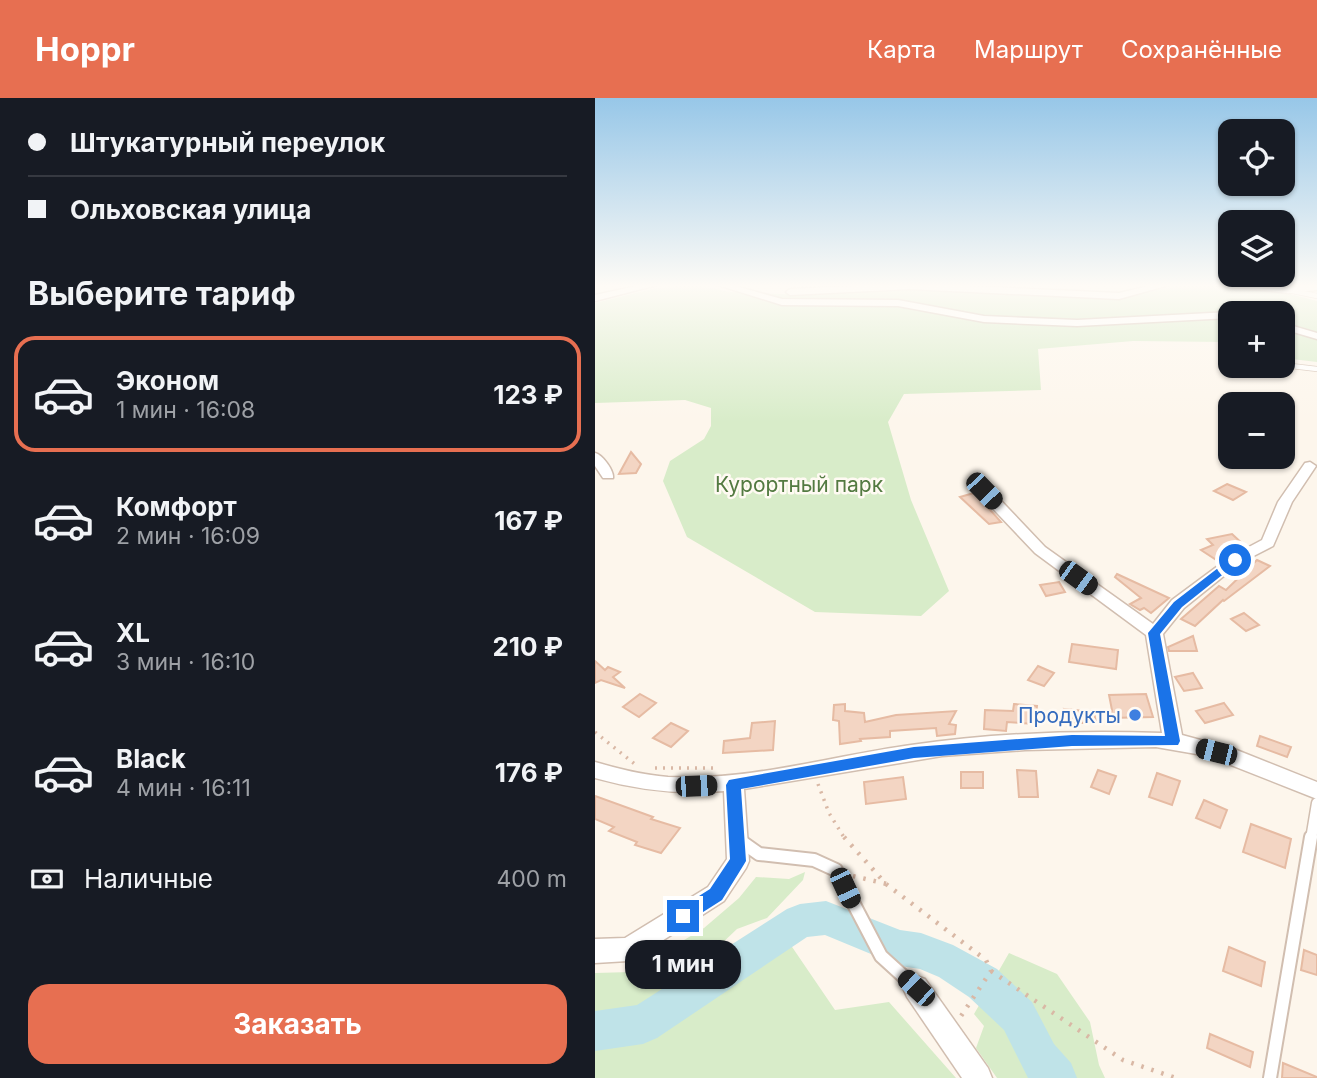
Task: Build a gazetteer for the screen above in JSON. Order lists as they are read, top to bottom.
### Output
{
  "parks": ["Курортный парк"],
  "places": ["Продукты"],
  "page": {
    "header": "Hoppr",
    "nav": ["Карта", "Маршрут", "Сохранённые"],
    "banner": ["Штукатурный переулок", "Ольховская улица"],
    "map_buttons": ["+", "−"],
    "heading": "Выберите тариф",
    "list": [
      {
        "name": "Эконом",
        "note": "1 мин · 16:08",
        "value": "123 ₽"
      },
      {
        "name": "Комфорт",
        "note": "2 мин · 16:09",
        "value": "167 ₽"
      },
      {
        "name": "XL",
        "note": "3 мин · 16:10",
        "value": "210 ₽"
      },
      {
        "name": "Black",
        "note": "4 мин · 16:11",
        "value": "176 ₽"
      }
    ],
    "pay": ["Наличные", "400 m"],
    "bubble": "1 мин",
    "buttons": "Заказать"
  }
}
